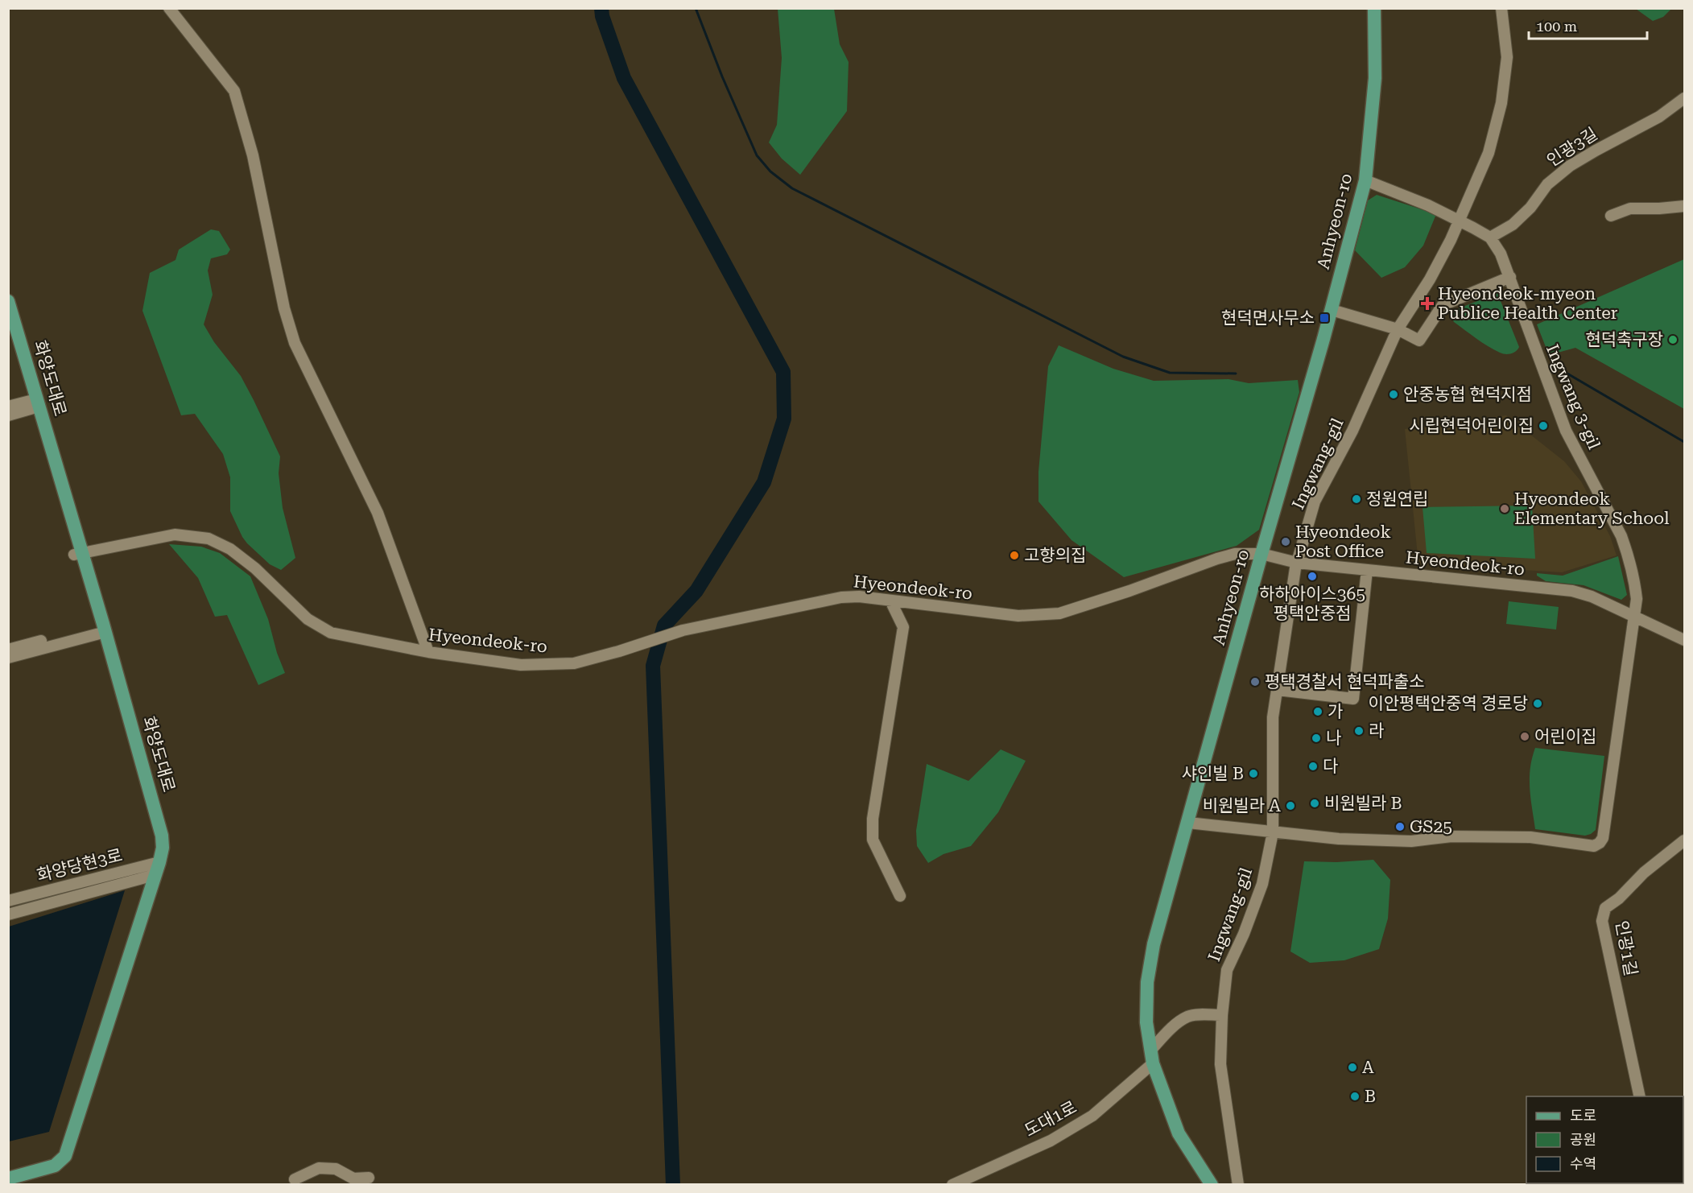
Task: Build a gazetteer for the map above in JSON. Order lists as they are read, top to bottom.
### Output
{
  "streets": {
    "main road": ["Anhyeon-ro", "화양도대로"],
    "street": [
      "인광3길",
      "Ingwang 3-gil",
      "Ingwang-gil",
      "Hyeondeok-ro",
      "화양당현3로",
      "인광1길",
      "도대1로"
    ]
  },
  "crossings": [
    ["인광3길", "Ingwang 3-gil"],
    ["Anhyeon-ro", "Hyeondeok-ro"],
    ["Anhyeon-ro", "도대1로"],
    ["화양도대로", "Hyeondeok-ro"],
    ["화양도대로", "화양당현3로"],
    ["Ingwang 3-gil", "Ingwang-gil"],
    ["Ingwang 3-gil", "Hyeondeok-ro"],
    ["Ingwang-gil", "Hyeondeok-ro"],
    ["Ingwang-gil", "도대1로"]
  ],
  "places": {
    "health": ["Hyeondeok-myeon Publice Health Center"],
    "transit": ["현덕면사무소"],
    "other": [
      "현덕축구장",
      "안중농협 현덕지점",
      "시립현덕어린이집",
      "정원연립",
      "Hyeondeok Elementary School",
      "Hyeondeok Post Office",
      "고향의집",
      "하하아이스365 평택안중점",
      "평택경찰서 현덕파출소",
      "이안평택안중역 경로당",
      "가",
      "라",
      "어린이집",
      "나",
      "다",
      "샤인빌 B",
      "비원빌라 B",
      "비원빌라 A",
      "GS25",
      "A",
      "B"
    ]
  },
  "legend": ["도로", "공원", "수역"],
  "scale_bar": "100 m"
}
